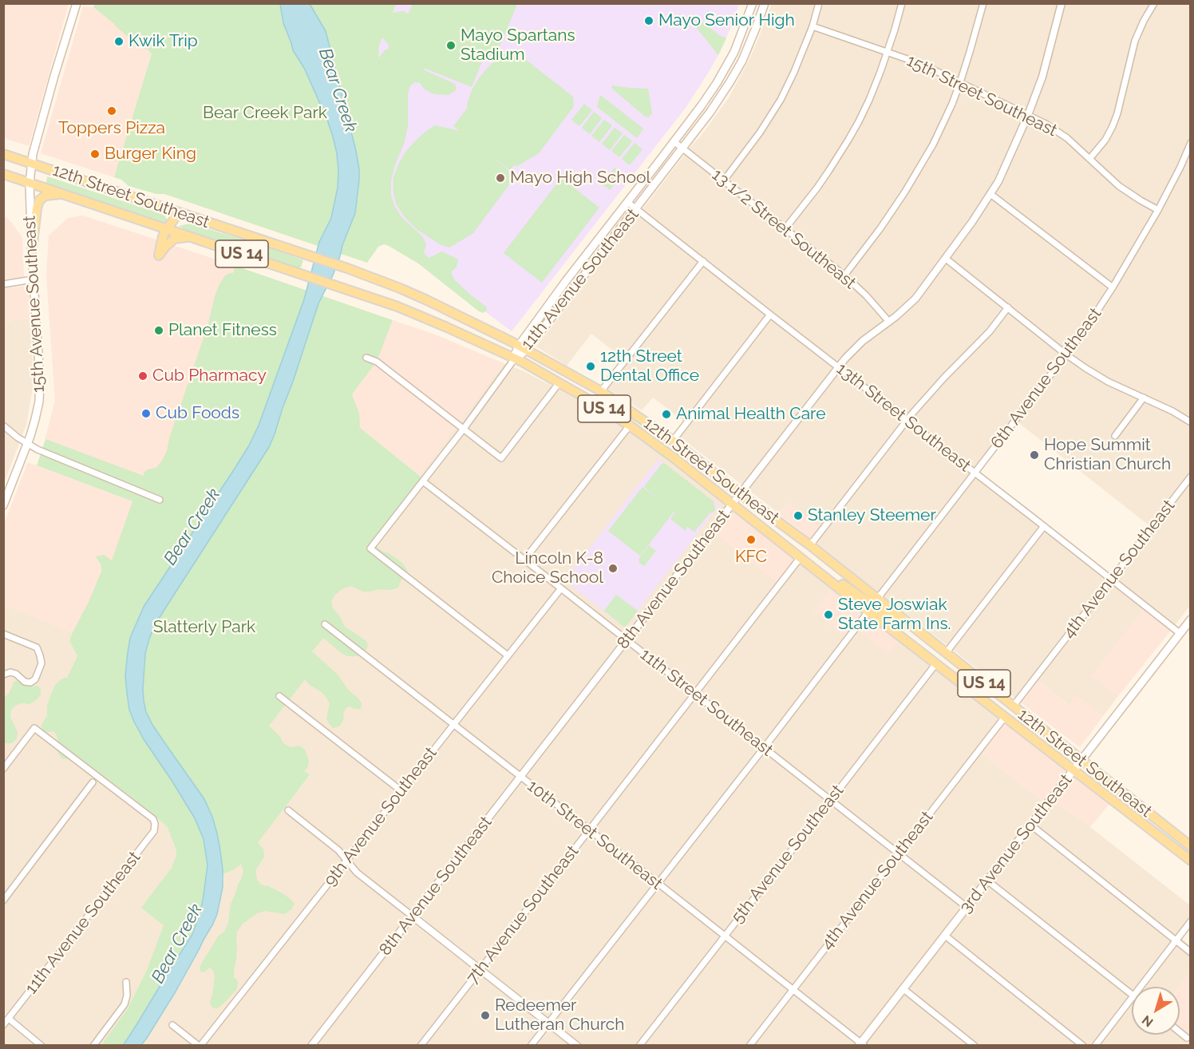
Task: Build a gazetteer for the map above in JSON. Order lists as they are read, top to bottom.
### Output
{
  "streets": {
    "main road": [
      "12th Street Southeast",
      "US 14",
      "11th Avenue Southeast",
      "15th Avenue Southeast",
      "3rd Avenue Southeast"
    ],
    "street": [
      "15th Street Southeast",
      "13 1/2 Street Southeast",
      "6th Avenue Southeast",
      "13th Street Southeast",
      "4th Avenue Southeast",
      "8th Avenue Southeast",
      "11th Street Southeast",
      "9th Avenue Southeast",
      "10th Street Southeast",
      "5th Avenue Southeast",
      "7th Avenue Southeast"
    ]
  },
  "crossings": [
    ["15th Street Southeast", "6th Avenue Southeast"],
    ["15th Street Southeast", "8th Avenue Southeast"],
    ["12th Street Southeast", "11th Avenue Southeast"],
    ["12th Street Southeast", "15th Avenue Southeast"],
    ["12th Street Southeast", "6th Avenue Southeast"],
    ["12th Street Southeast", "4th Avenue Southeast"],
    ["12th Street Southeast", "8th Avenue Southeast"],
    ["12th Street Southeast", "3rd Avenue Southeast"],
    ["12th Street Southeast", "5th Avenue Southeast"],
    ["12th Street Southeast", "7th Avenue Southeast"],
    ["13 1/2 Street Southeast", "11th Avenue Southeast"],
    ["13 1/2 Street Southeast", "8th Avenue Southeast"],
    ["11th Avenue Southeast", "13th Street Southeast"],
    ["11th Avenue Southeast", "11th Street Southeast"],
    ["11th Avenue Southeast", "9th Avenue Southeast"],
    ["6th Avenue Southeast", "13th Street Southeast"],
    ["13th Street Southeast", "4th Avenue Southeast"],
    ["13th Street Southeast", "8th Avenue Southeast"],
    ["13th Street Southeast", "3rd Avenue Southeast"],
    ["4th Avenue Southeast", "11th Street Southeast"],
    ["4th Avenue Southeast", "10th Street Southeast"],
    ["8th Avenue Southeast", "11th Street Southeast"],
    ["8th Avenue Southeast", "10th Street Southeast"],
    ["11th Street Southeast", "9th Avenue Southeast"],
    ["11th Street Southeast", "3rd Avenue Southeast"],
    ["11th Street Southeast", "5th Avenue Southeast"],
    ["11th Street Southeast", "7th Avenue Southeast"],
    ["9th Avenue Southeast", "10th Street Southeast"],
    ["10th Street Southeast", "3rd Avenue Southeast"],
    ["10th Street Southeast", "5th Avenue Southeast"],
    ["10th Street Southeast", "7th Avenue Southeast"]
  ],
  "water": ["Bear Creek"],
  "parks": ["Bear Creek Park", "Slatterly Park"],
  "places": [
    "Mayo Senior High",
    "Kwik Trip",
    "Mayo Spartans Stadium",
    "Toppers Pizza",
    "Burger King",
    "Mayo High School",
    "Planet Fitness",
    "12th Street Dental Office",
    "Cub Pharmacy",
    "Cub Foods",
    "Animal Health Care",
    "Hope Summit Christian Church",
    "Stanley Steemer",
    "KFC",
    "Lincoln K-8 Choice School",
    "Steve Joswiak State Farm Ins.",
    "Redeemer Lutheran Church"
  ],
  "north": "bottom left"
}
